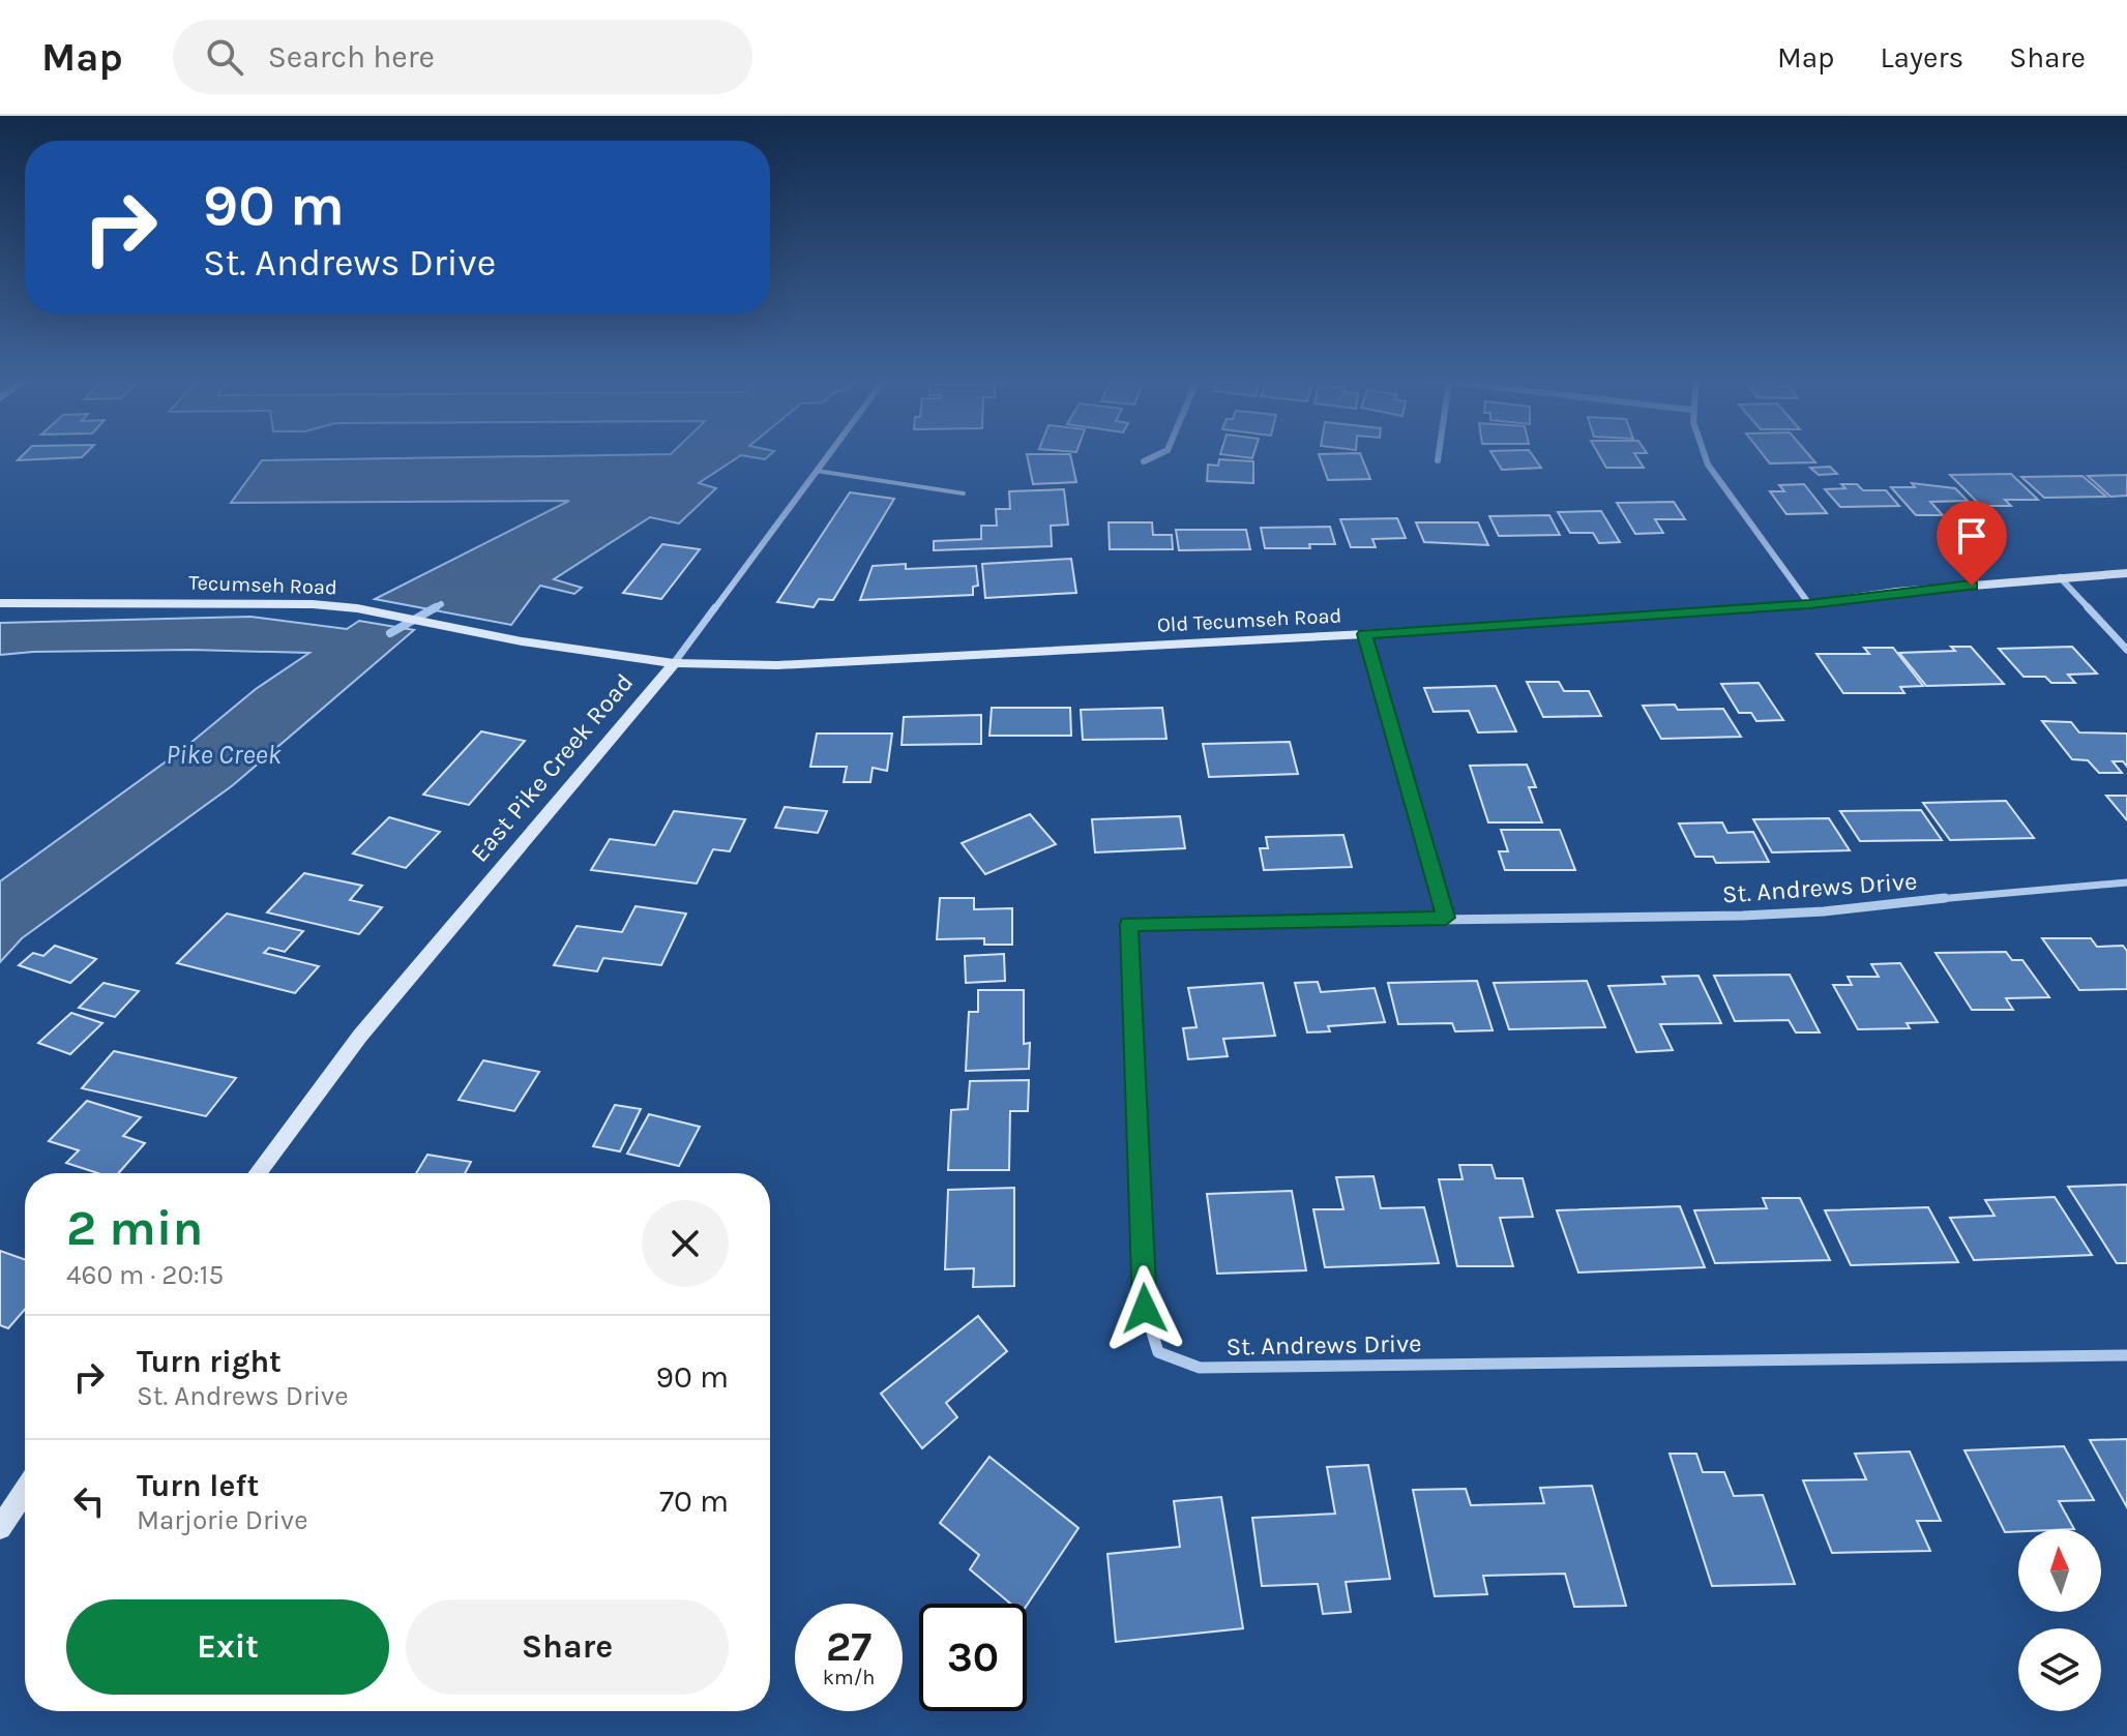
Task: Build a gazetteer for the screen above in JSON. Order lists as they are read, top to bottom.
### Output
{
  "streets": {
    "main road": ["Tecumseh Road", "Old Tecumseh Road", "East Pike Creek Road"],
    "street": ["St. Andrews Drive"]
  },
  "crossings": [
    ["Tecumseh Road", "Old Tecumseh Road"],
    ["Old Tecumseh Road", "East Pike Creek Road"]
  ],
  "water": ["Pike Creek"],
  "north": "top",
  "page": {
    "header": "Map",
    "search": "Search here",
    "nav": ["Map", "Layers", "Share"],
    "turn": ["90 m", "St. Andrews Drive"],
    "heading": ["2 min", "460 m · 20:15"],
    "list": [
      {
        "name": "Turn right",
        "note": "St. Andrews Drive",
        "value": "90 m"
      },
      {
        "name": "Turn left",
        "note": "Marjorie Drive",
        "value": "70 m"
      }
    ],
    "buttons": ["Exit", "Share"],
    "speed": "27 km/h",
    "limit": "30"
  }
}
